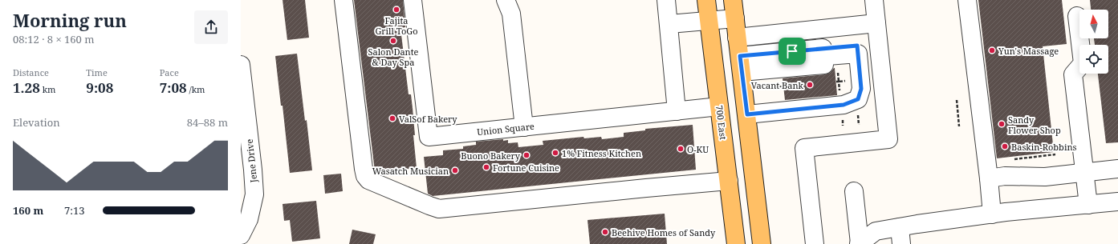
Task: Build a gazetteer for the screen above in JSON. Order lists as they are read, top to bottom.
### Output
{
  "streets": {
    "main road": ["700 East"],
    "street": ["Union Square", "Jene Drive"]
  },
  "crossings": [
    ["700 East", "Union Square"]
  ],
  "places": [
    "Fajita Grill ToGo",
    "Salon Dante & Day Spa",
    "Yun's Massage",
    "Vacant Bank",
    "ValSof Bakery",
    "Sandy Flower Shop",
    "Baskin-Robbins",
    "O-KU",
    "1% Fitness Kitchen",
    "Buono Bakery",
    "Fortune Cuisine",
    "Wasatch Musician",
    "Beehive Homes of Sandy"
  ],
  "north": "top",
  "page": {
    "heading": ["Morning run", "08:12 · 8 × 160 m"],
    "stats": [
      ["Distance", "1.28 km"],
      ["Time", "9:08"],
      ["Pace", "7:08 /km"]
    ],
    "chart": ["Elevation", "84–88 m"],
    "list": [
      {
        "name": "160 m",
        "note": "7:13"
      }
    ]
  }
}
